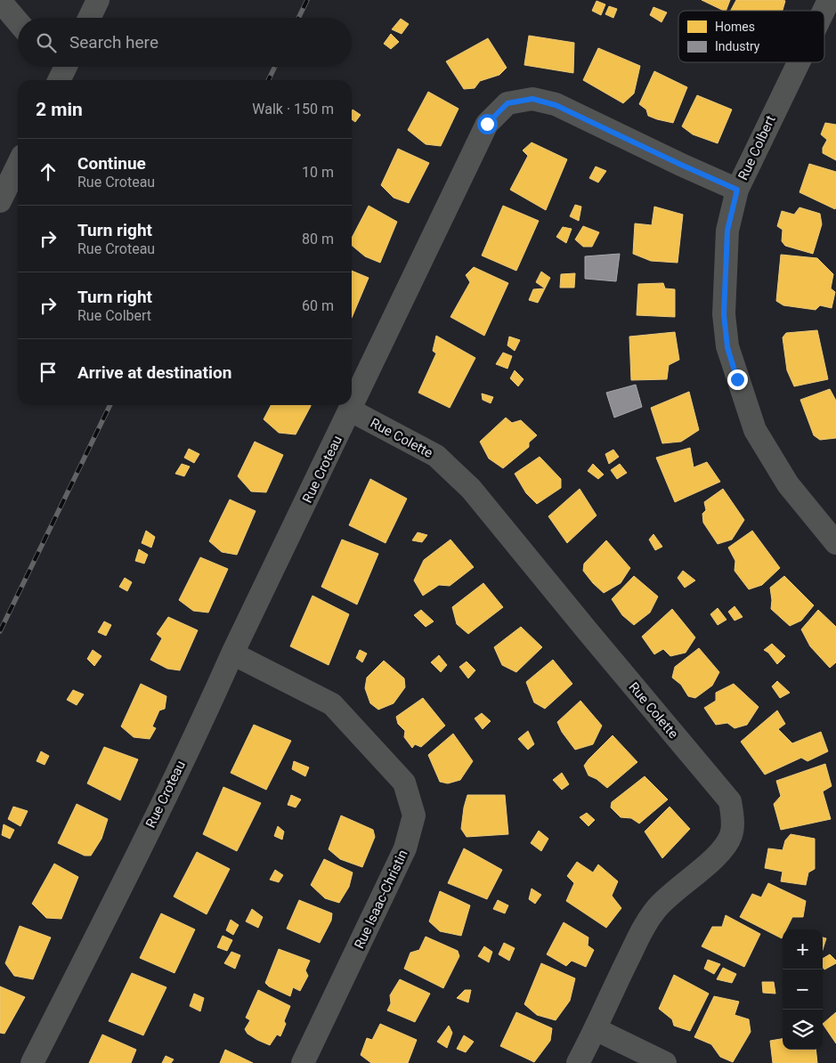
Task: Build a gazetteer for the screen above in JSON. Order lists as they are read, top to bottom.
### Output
{
  "streets": {
    "street": [
      "Rue Colbert",
      "Rue Colette",
      "Rue Croteau",
      "Rue Isaac-Christin"
    ]
  },
  "crossings": [
    ["Rue Colbert", "Rue Croteau"],
    ["Rue Colette", "Rue Croteau"],
    ["Rue Croteau", "Rue Isaac-Christin"]
  ],
  "legend": ["Homes", "Industry"],
  "page": {
    "search": "Search here",
    "heading": ["2 min", "Walk · 150 m"],
    "list": [
      ["Continue", "Rue Croteau", "10 m"],
      ["Turn right", "Rue Croteau", "80 m"],
      ["Turn right", "Rue Colbert", "60 m"],
      "Arrive at destination"
    ],
    "map_buttons": ["+", "−"]
  }
}
